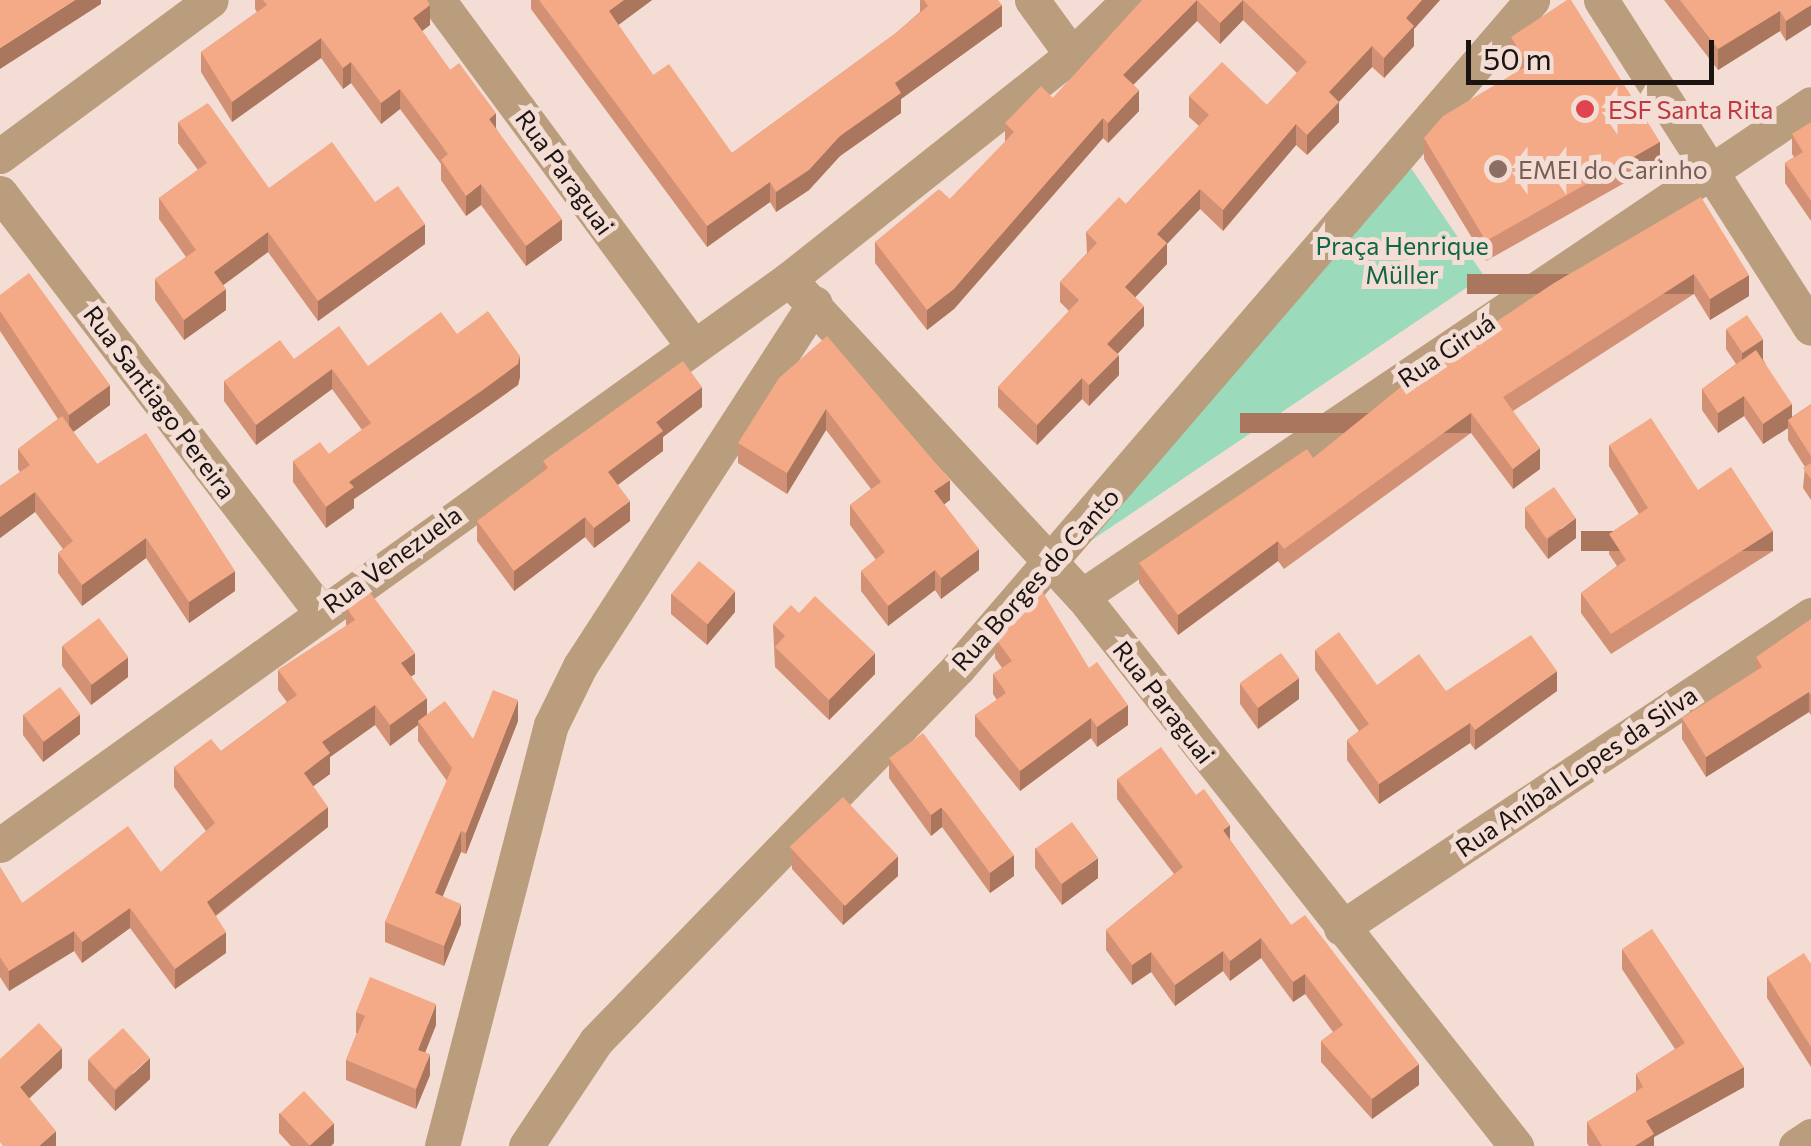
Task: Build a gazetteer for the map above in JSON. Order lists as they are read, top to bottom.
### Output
{
  "streets": {
    "street": [
      "Rua Paraguai",
      "Rua Giruá",
      "Rua Santiago Pereira",
      "Rua Venezuela",
      "Rua Borges do Canto",
      "Rua Aníbal Lopes da Silva"
    ]
  },
  "crossings": [
    ["Rua Paraguai", "Rua Giruá"],
    ["Rua Paraguai", "Rua Venezuela"],
    ["Rua Paraguai", "Rua Borges do Canto"],
    ["Rua Paraguai", "Rua Aníbal Lopes da Silva"],
    ["Rua Santiago Pereira", "Rua Venezuela"]
  ],
  "parks": ["Praça Henrique Müller"],
  "places": ["ESF Santa Rita", "EMEI do Carinho"],
  "scale_bar": "50 m"
}
